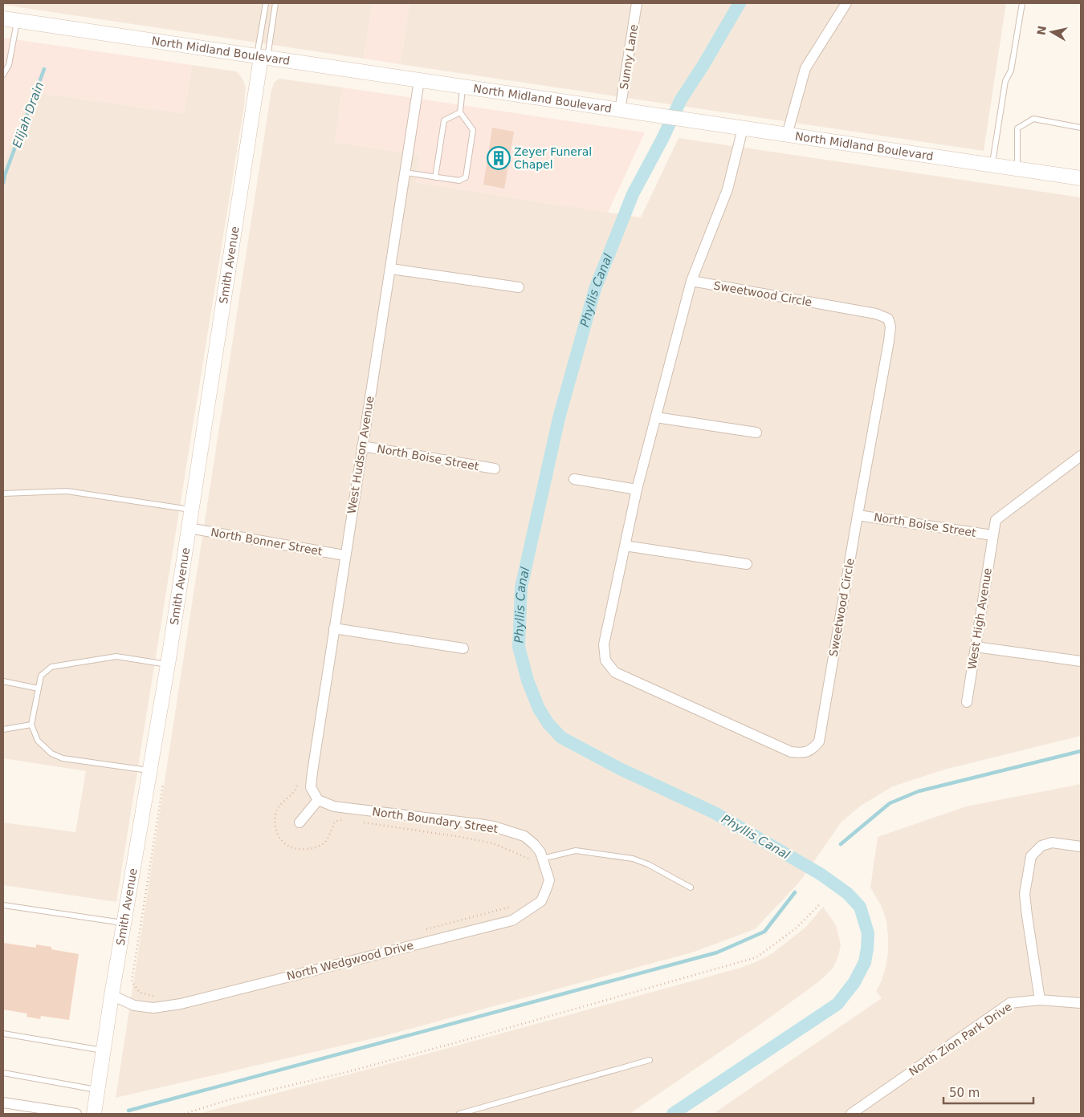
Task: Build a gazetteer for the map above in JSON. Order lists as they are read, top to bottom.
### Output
{
  "streets": {
    "main road": ["North Midland Boulevard", "Smith Avenue"],
    "street": [
      "Sunny Lane",
      "Sweetwood Circle",
      "West Hudson Avenue",
      "North Boise Street",
      "North Bonner Street",
      "West High Avenue",
      "North Boundary Street",
      "North Wedgwood Drive",
      "North Zion Park Drive"
    ]
  },
  "crossings": [
    ["North Midland Boulevard", "Sunny Lane"],
    ["North Midland Boulevard", "Smith Avenue"],
    ["North Midland Boulevard", "Sweetwood Circle"],
    ["North Midland Boulevard", "West Hudson Avenue"],
    ["Smith Avenue", "North Bonner Street"],
    ["Smith Avenue", "North Wedgwood Drive"],
    ["Sweetwood Circle", "North Boise Street"],
    ["West Hudson Avenue", "North Boise Street"],
    ["West Hudson Avenue", "North Bonner Street"],
    ["West Hudson Avenue", "North Boundary Street"],
    ["North Boise Street", "West High Avenue"],
    ["North Boundary Street", "North Wedgwood Drive"]
  ],
  "water": ["Elijah Drain", "Phyllis Canal"],
  "places": {
    "building": ["Zeyer Funeral Chapel"]
  },
  "scale_bar": "50 m",
  "north": "left"
}
